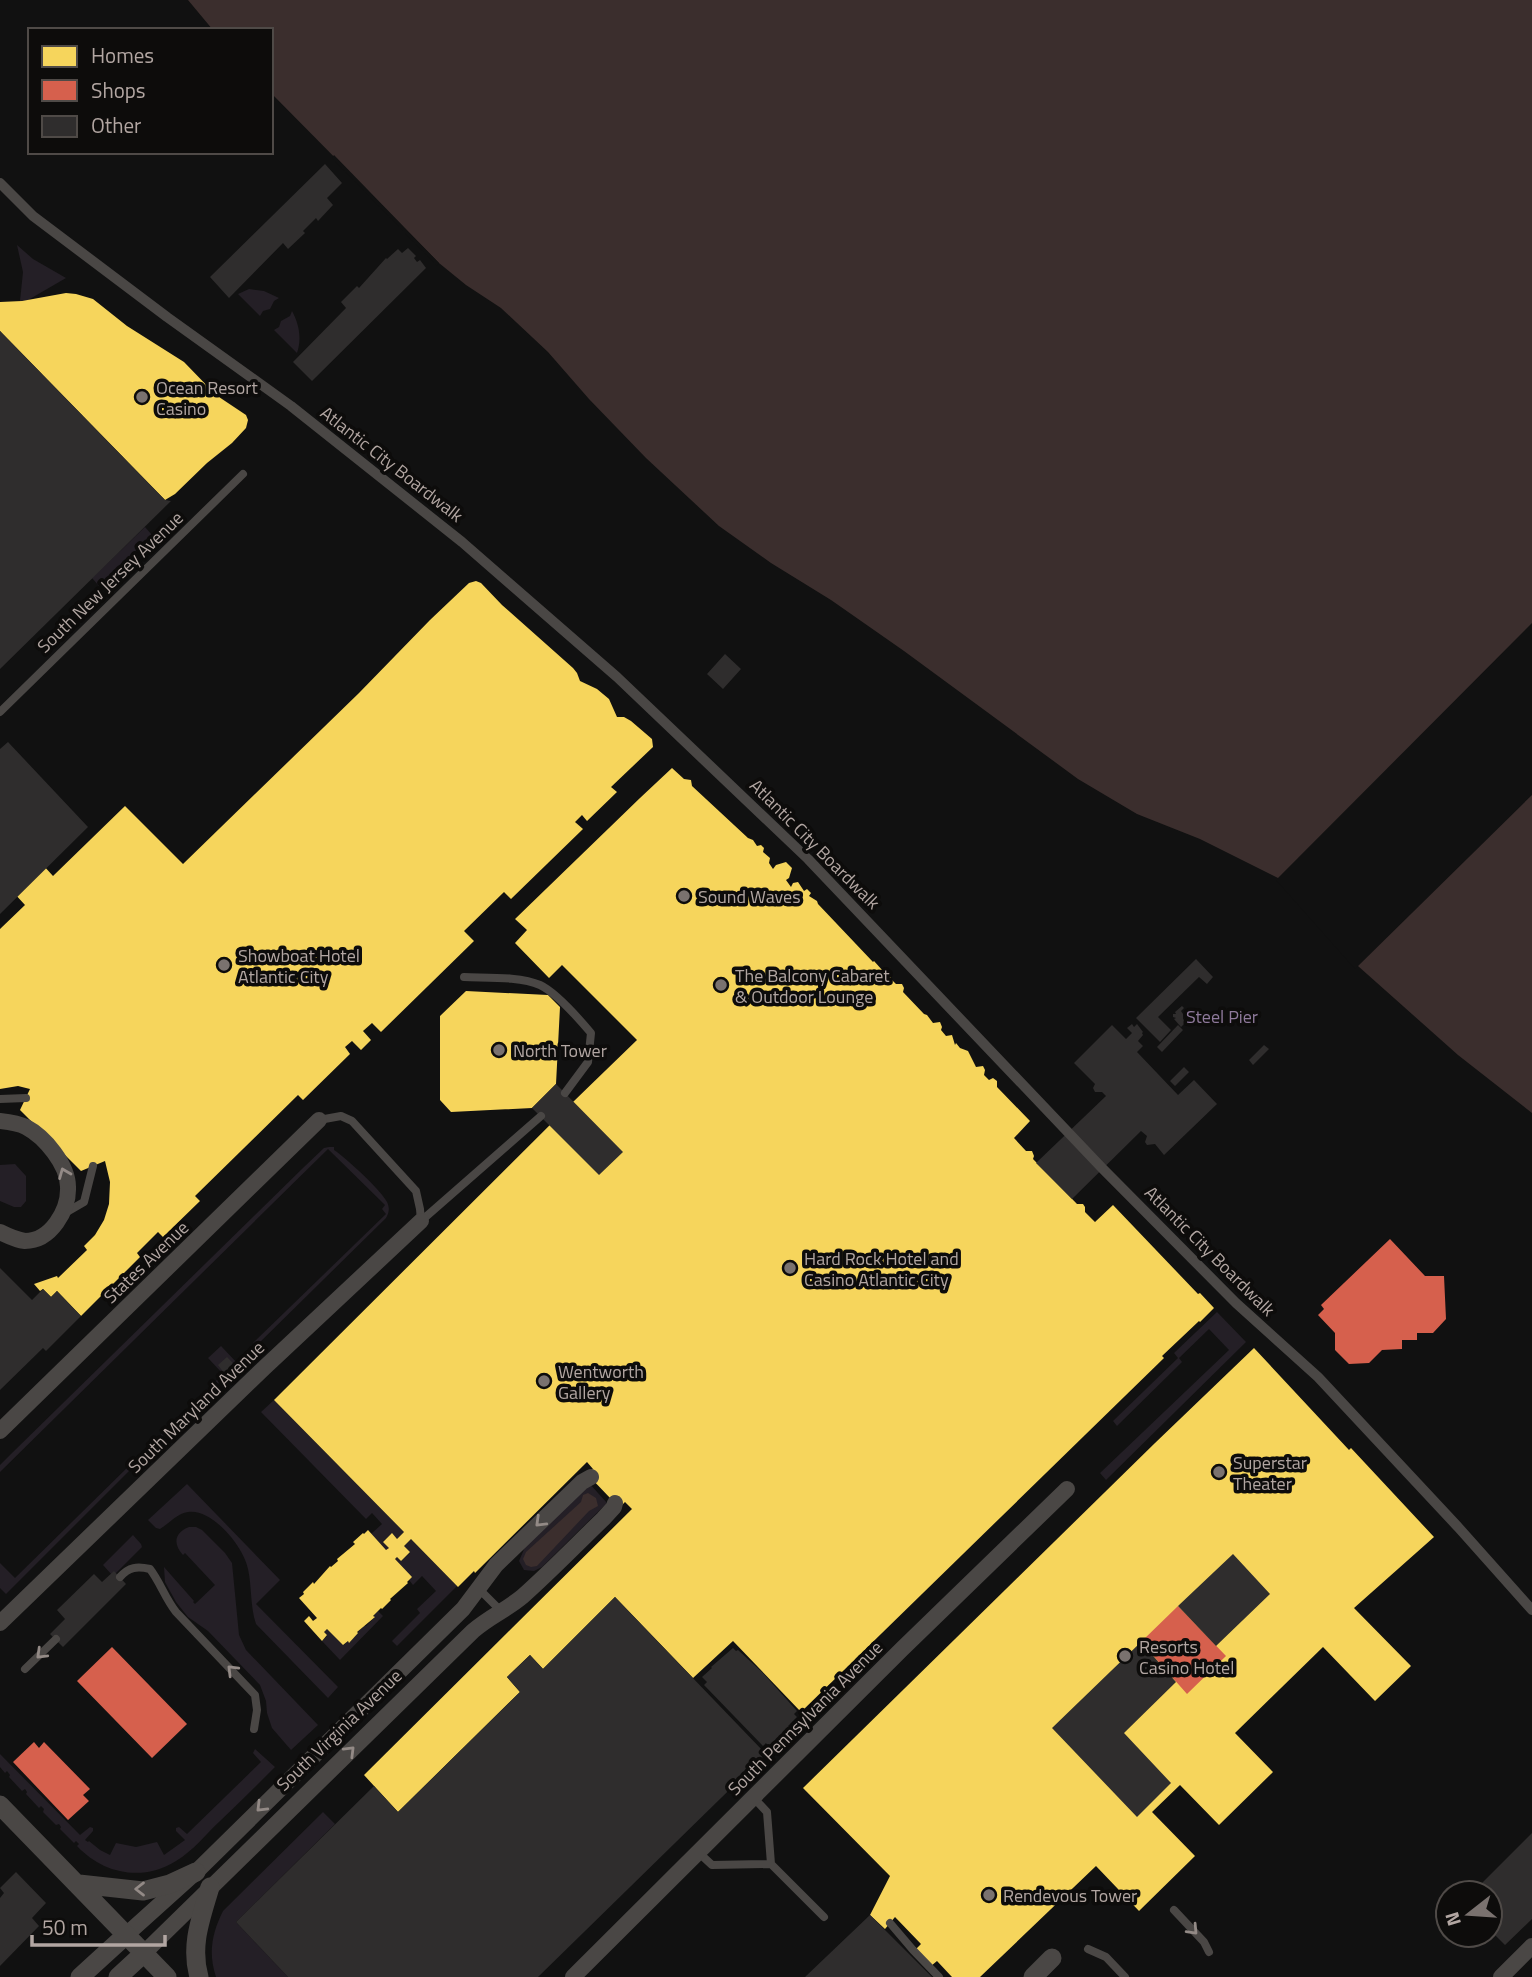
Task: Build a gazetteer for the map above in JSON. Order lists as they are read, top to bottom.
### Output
{
  "streets": {
    "street": [
      "Atlantic City Boardwalk",
      "States Avenue",
      "South Maryland Avenue",
      "South Pennsylvania Avenue",
      "South Virginia Avenue"
    ],
    "lane": ["South New Jersey Avenue"]
  },
  "parks": ["Steel Pier"],
  "places": [
    "Ocean Resort Casino",
    "Sound Waves",
    "Showboat Hotel Atlantic City",
    "The Balcony Cabaret & Outdoor Lounge",
    "North Tower",
    "Hard Rock Hotel and Casino Atlantic City",
    "Wentworth Gallery",
    "Superstar Theater",
    "Resorts Casino Hotel",
    "Rendevous Tower"
  ],
  "legend": ["Homes", "Shops", "Other"],
  "scale_bar": "50 m",
  "north": "left"
}
